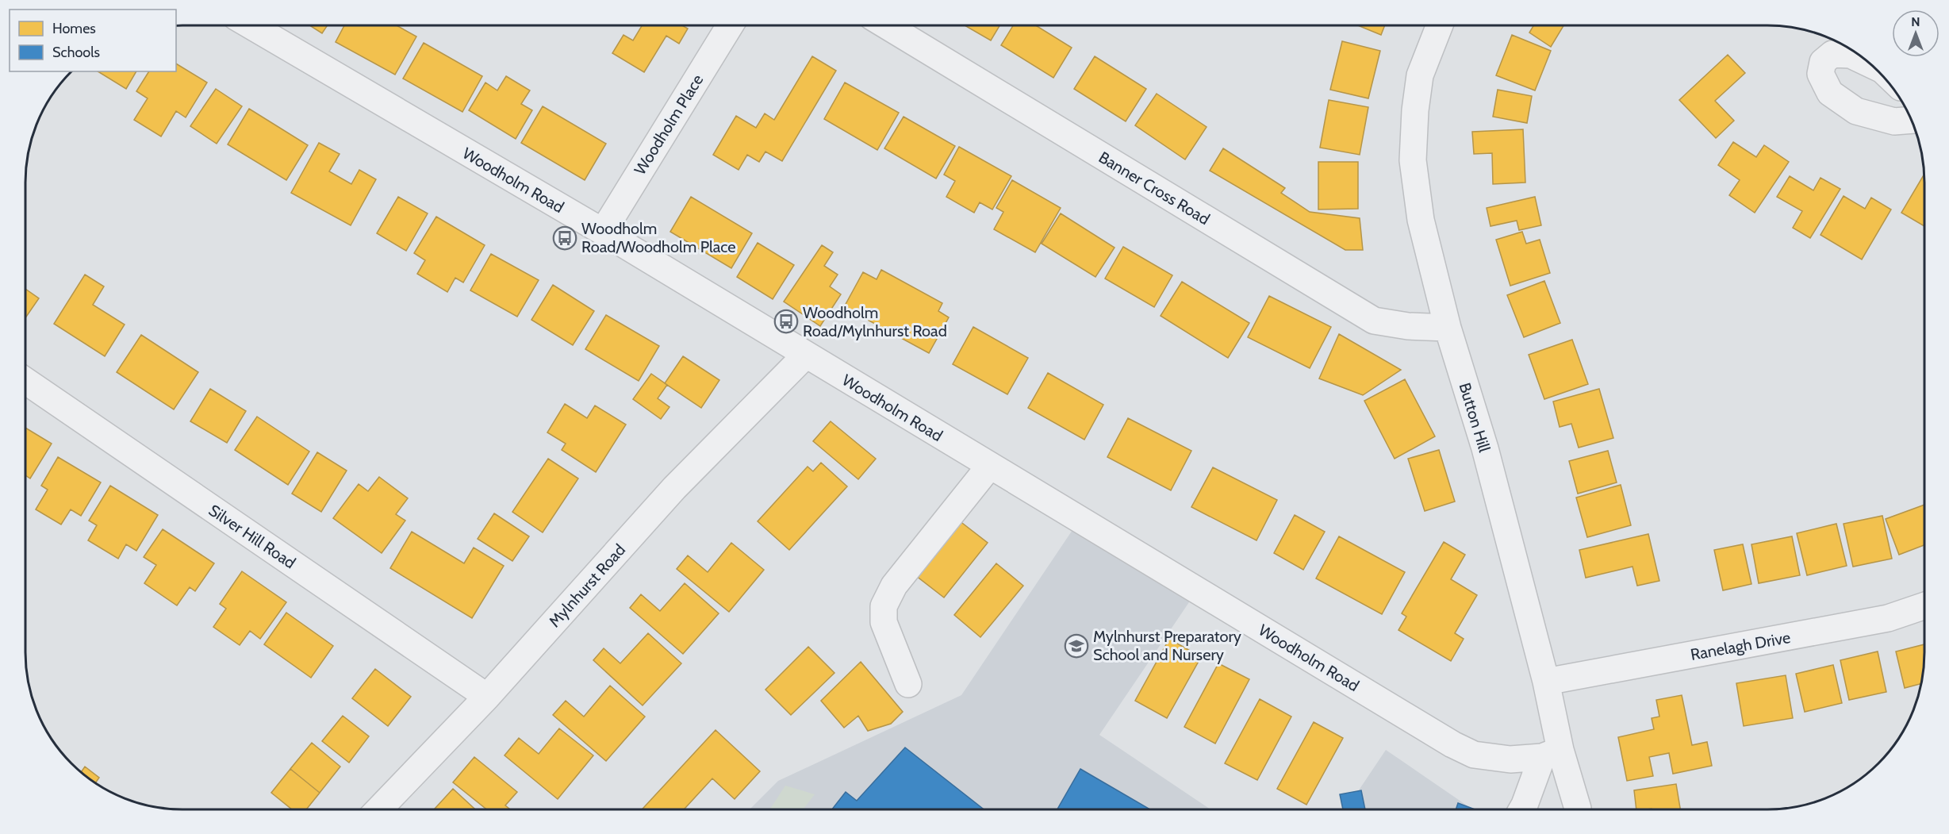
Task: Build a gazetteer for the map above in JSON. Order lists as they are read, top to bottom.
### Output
{
  "streets": {
    "street": [
      "Woodholm Place",
      "Woodholm Road",
      "Banner Cross Road",
      "Button Hill",
      "Silver Hill Road",
      "Mylnhurst Road",
      "Ranelagh Drive"
    ]
  },
  "crossings": [
    ["Woodholm Place", "Woodholm Road"],
    ["Woodholm Road", "Button Hill"],
    ["Woodholm Road", "Mylnhurst Road"],
    ["Banner Cross Road", "Button Hill"],
    ["Button Hill", "Ranelagh Drive"],
    ["Silver Hill Road", "Mylnhurst Road"]
  ],
  "places": {
    "bus stop": ["Woodholm Road/Woodholm Place", "Woodholm Road/Mylnhurst Road"],
    "school or university": ["Mylnhurst Preparatory School and Nursery"]
  },
  "legend": ["Homes", "Schools"],
  "north": "top"
}
